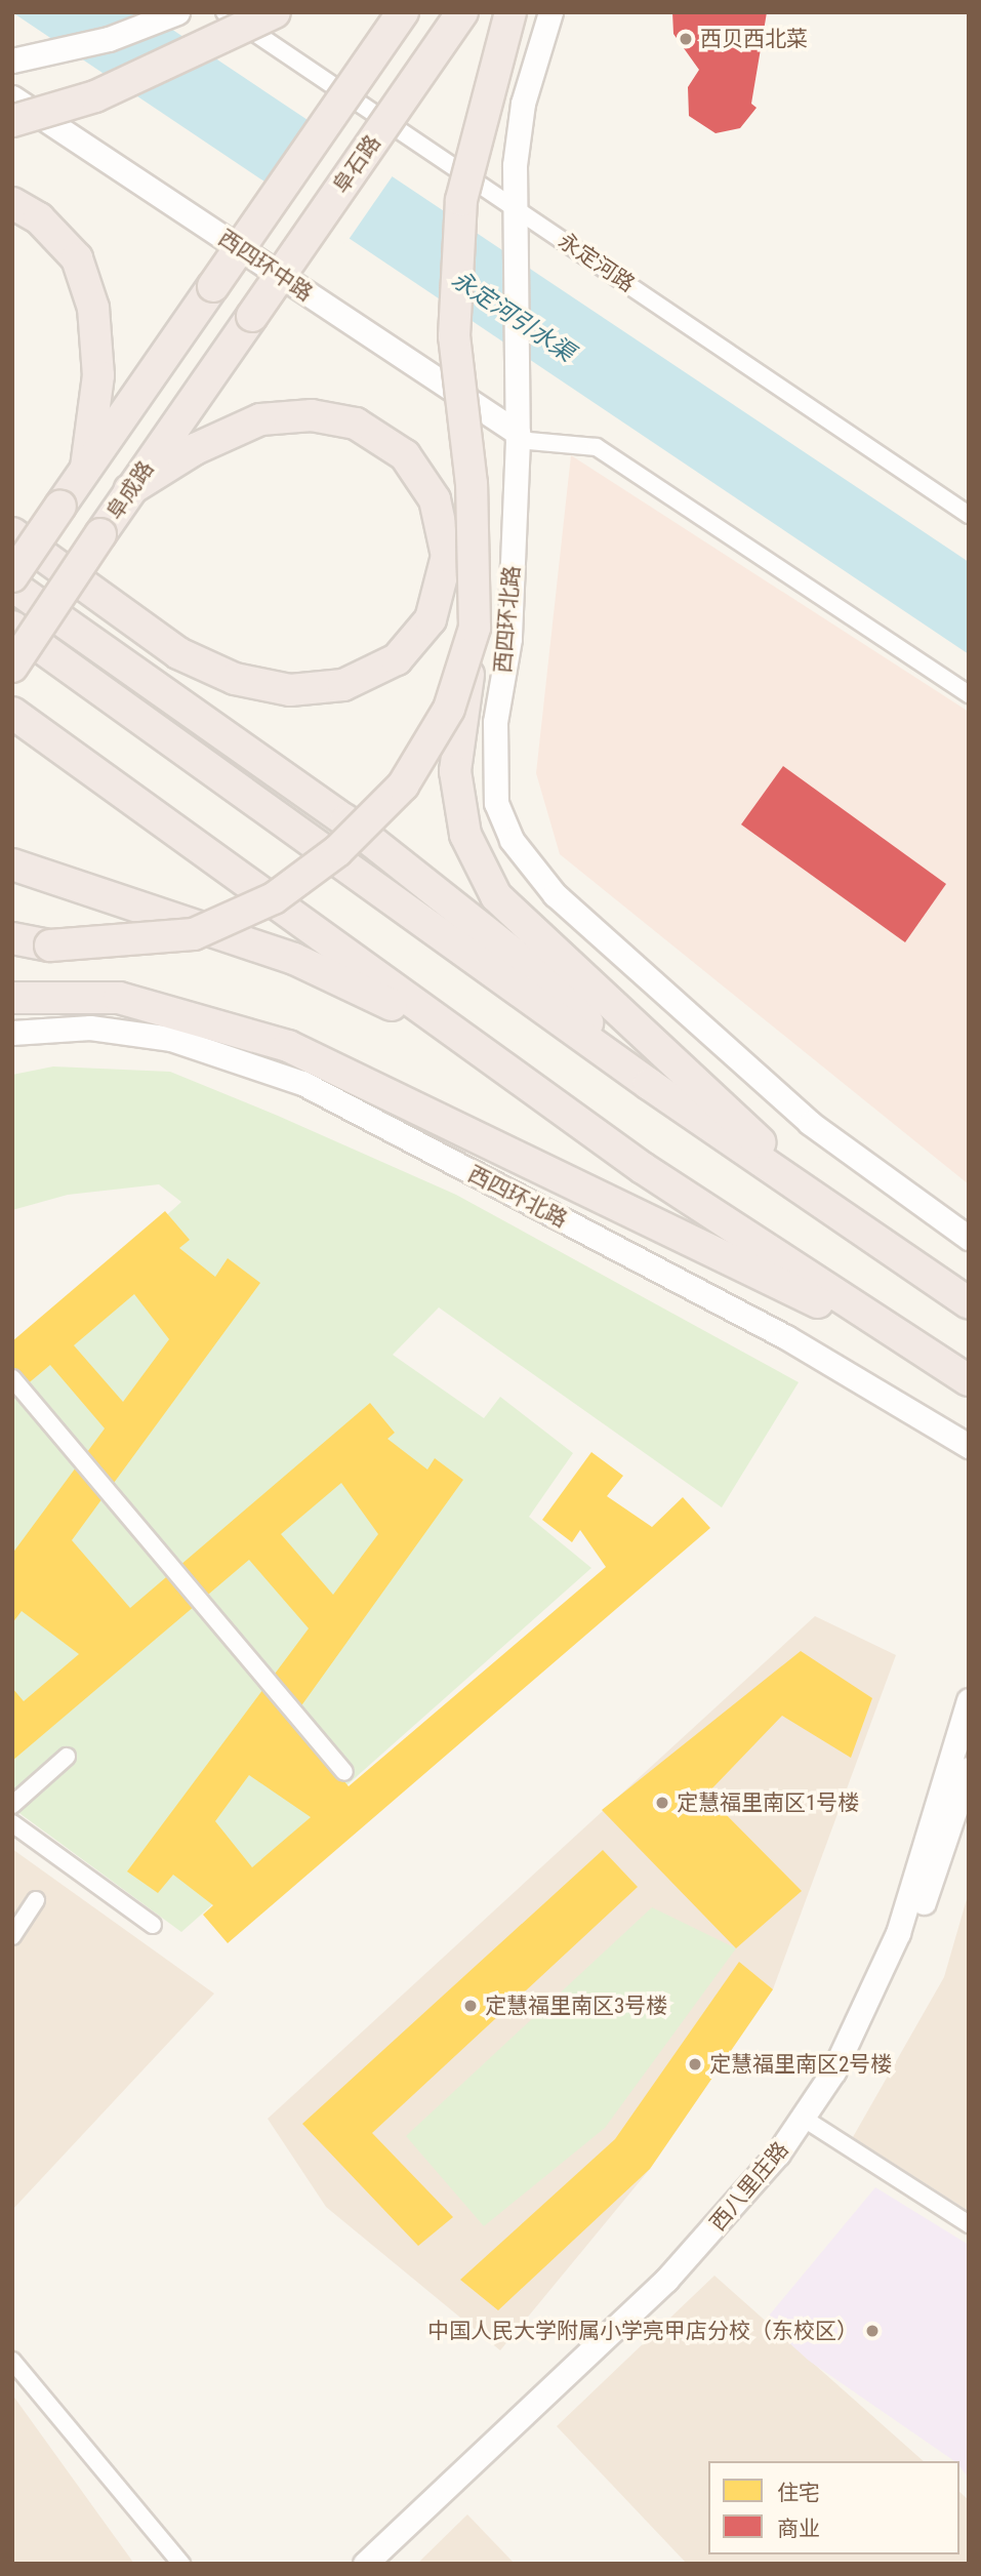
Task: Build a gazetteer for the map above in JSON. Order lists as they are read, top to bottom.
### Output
{
  "streets": {
    "highway": ["阜石路", "阜成路"],
    "street": [
      "永定河路",
      "西四环中路",
      "西四环北路",
      "西八里庄路"
    ]
  },
  "crossings": [
    ["阜石路", "阜成路"],
    ["永定河路", "西四环北路"],
    ["西四环中路", "西四环北路"]
  ],
  "water": ["永定河引水渠"],
  "places": [
    "西贝西北菜",
    "定慧福里南区1号楼",
    "定慧福里南区3号楼",
    "定慧福里南区2号楼",
    "中国人民大学附属小学亮甲店分校（东校区）"
  ],
  "legend": ["住宅", "商业"]
}
